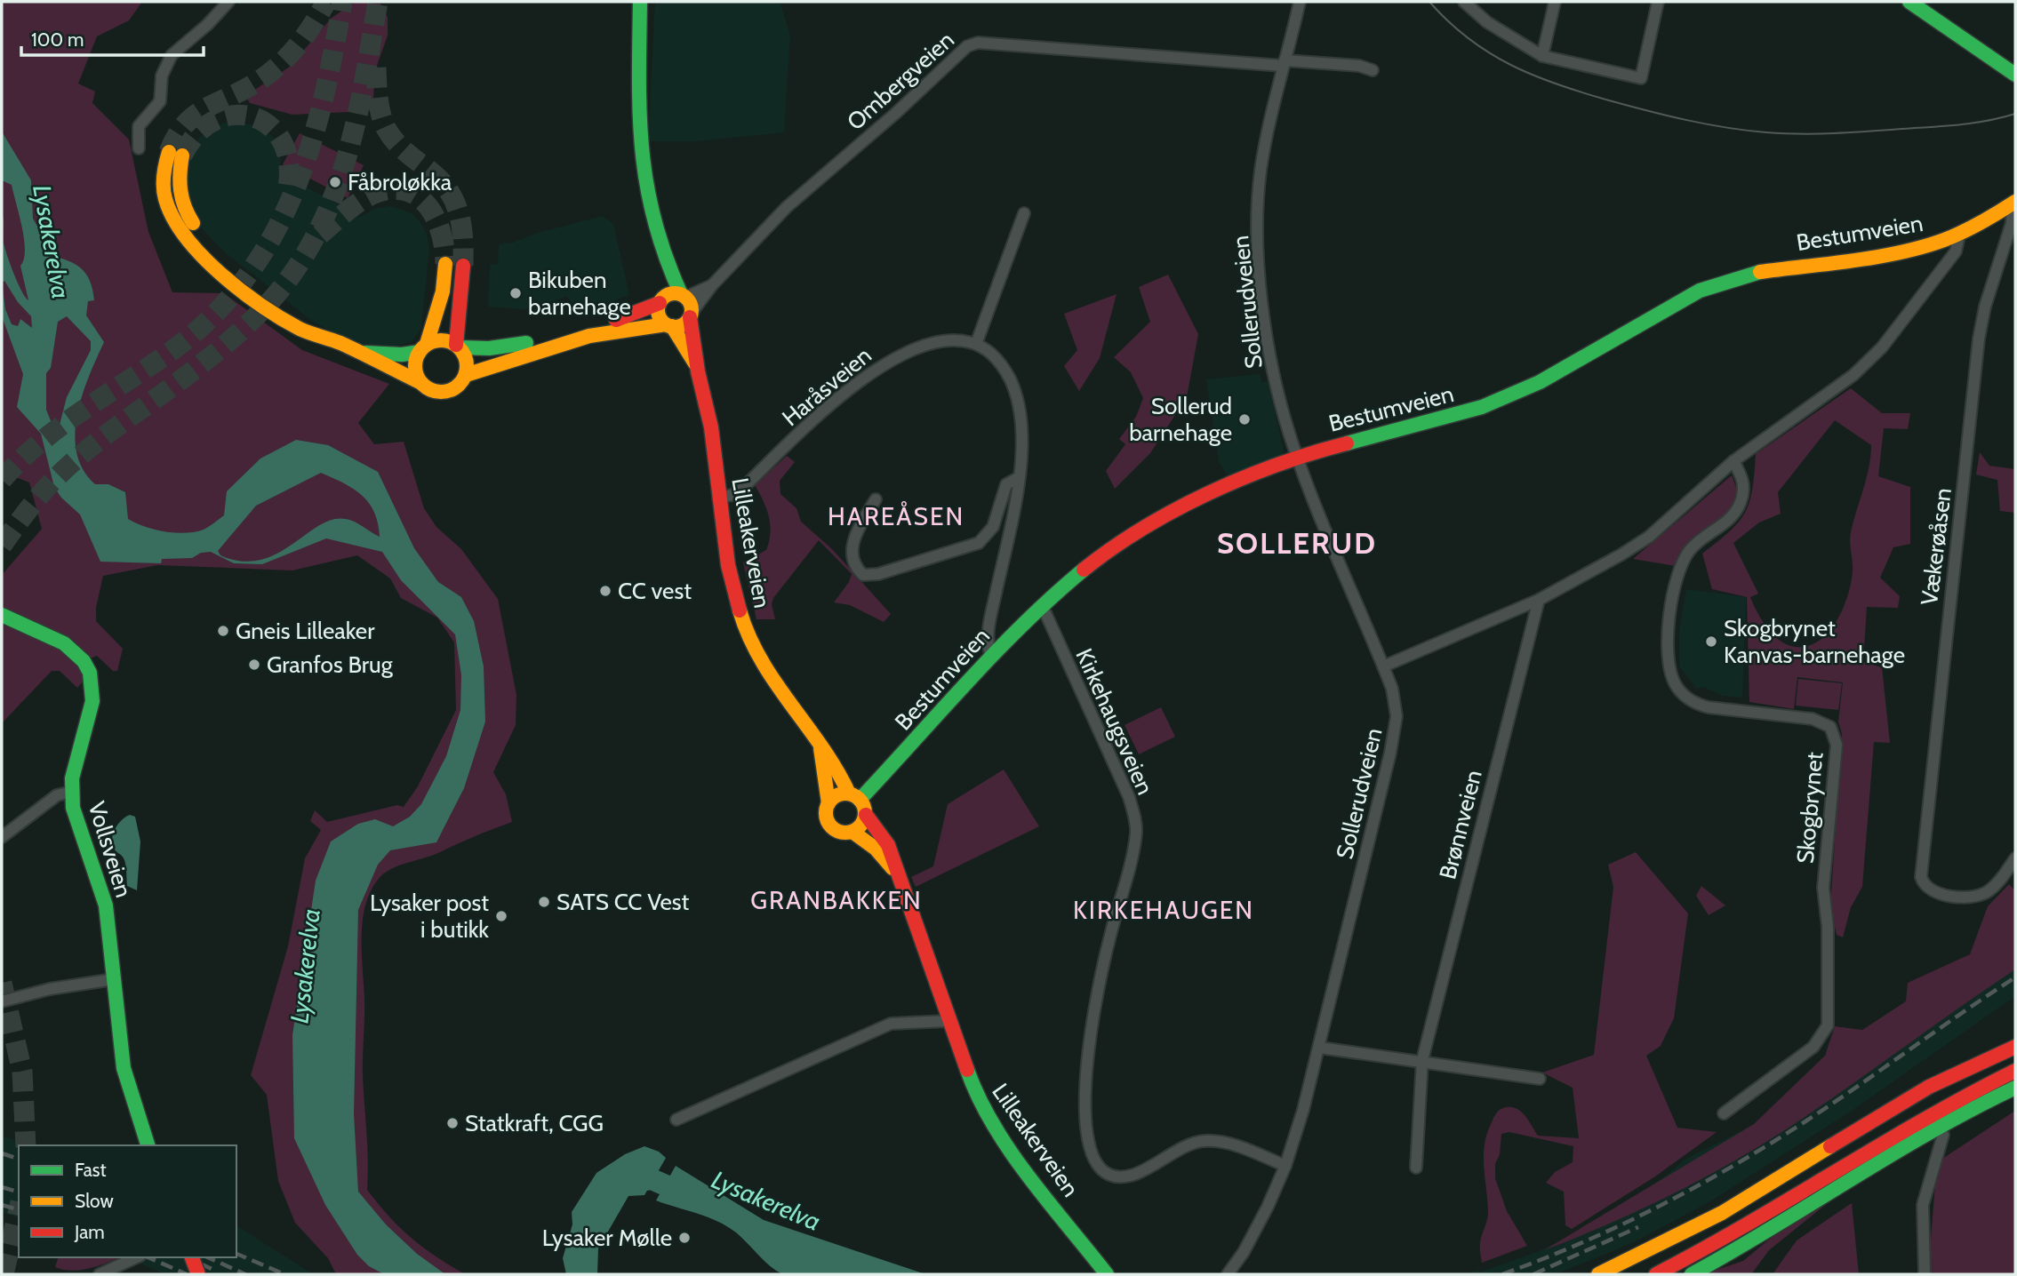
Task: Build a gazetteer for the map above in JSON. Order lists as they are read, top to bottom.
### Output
{
  "streets": {
    "main road": ["Bestumveien", "Lilleakerveien", "Vollsveien"],
    "street": [
      "Ombergveien",
      "Sollerudveien",
      "Haråsveien",
      "Vækerøåsen",
      "Kirkehaugsveien",
      "Skogbrynet",
      "Brønnveien"
    ]
  },
  "crossings": [
    ["Ombergveien", "Sollerudveien"],
    ["Ombergveien", "Lilleakerveien"],
    ["Bestumveien", "Sollerudveien"],
    ["Bestumveien", "Lilleakerveien"],
    ["Bestumveien", "Vækerøåsen"],
    ["Bestumveien", "Kirkehaugsveien"],
    ["Sollerudveien", "Kirkehaugsveien"],
    ["Haråsveien", "Lilleakerveien"]
  ],
  "districts": [
    "HAREÅSEN",
    "SOLLERUD",
    "GRANBAKKEN",
    "KIRKEHAUGEN"
  ],
  "water": ["Lysakerelva"],
  "places": [
    "Fåbroløkka",
    "Bikuben barnehage",
    "Sollerud barnehage",
    "CC vest",
    "Gneis Lilleaker",
    "Skogbrynet Kanvas-barnehage",
    "Granfos Brug",
    "SATS CC Vest",
    "Lysaker post i butikk",
    "Statkraft, CGG",
    "Lysaker Mølle"
  ],
  "legend": ["Fast", "Slow", "Jam"],
  "scale_bar": "100 m"
}
